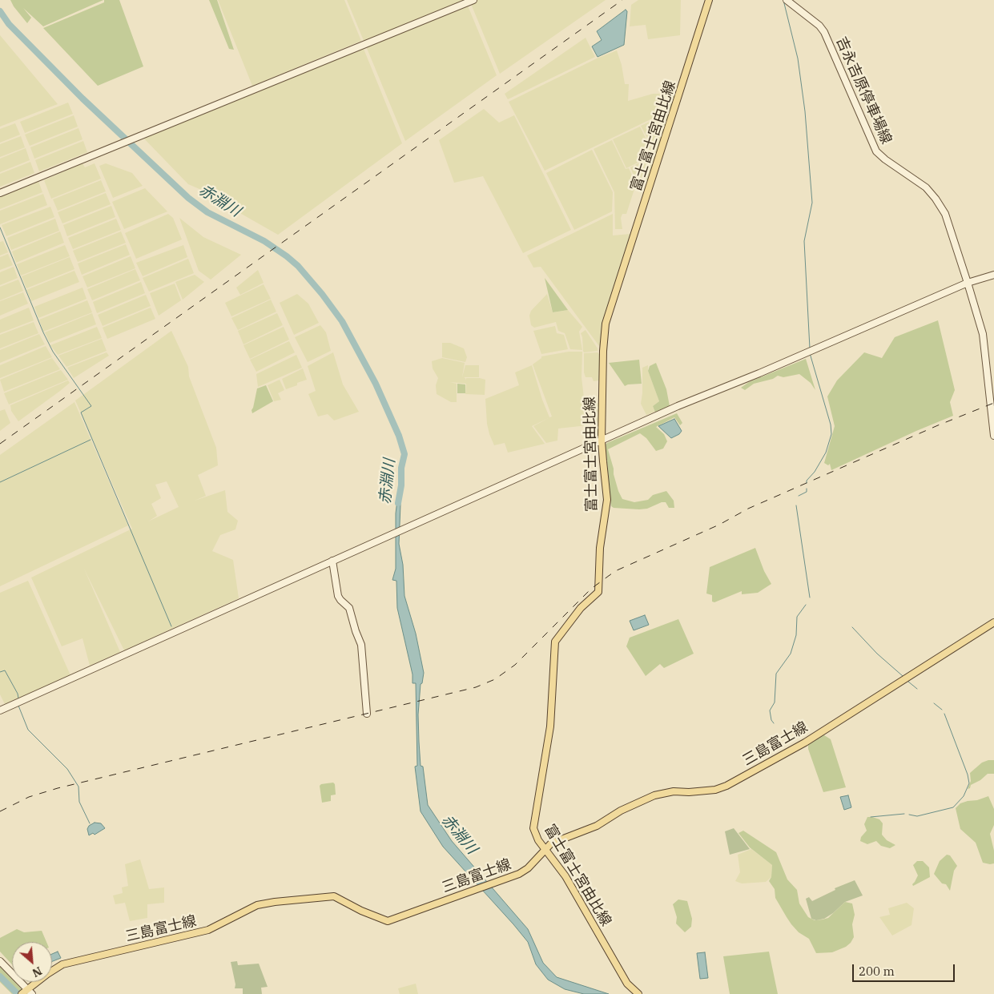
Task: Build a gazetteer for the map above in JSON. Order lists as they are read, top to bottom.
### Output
{
  "streets": {
    "main road": ["富士富士宮由比線", "三島富士線"],
    "street": ["吉永吉原停車場線"]
  },
  "crossings": [
    ["富士富士宮由比線", "三島富士線"]
  ],
  "water": ["赤淵川"],
  "scale_bar": "200 m",
  "north": "bottom right"
}
